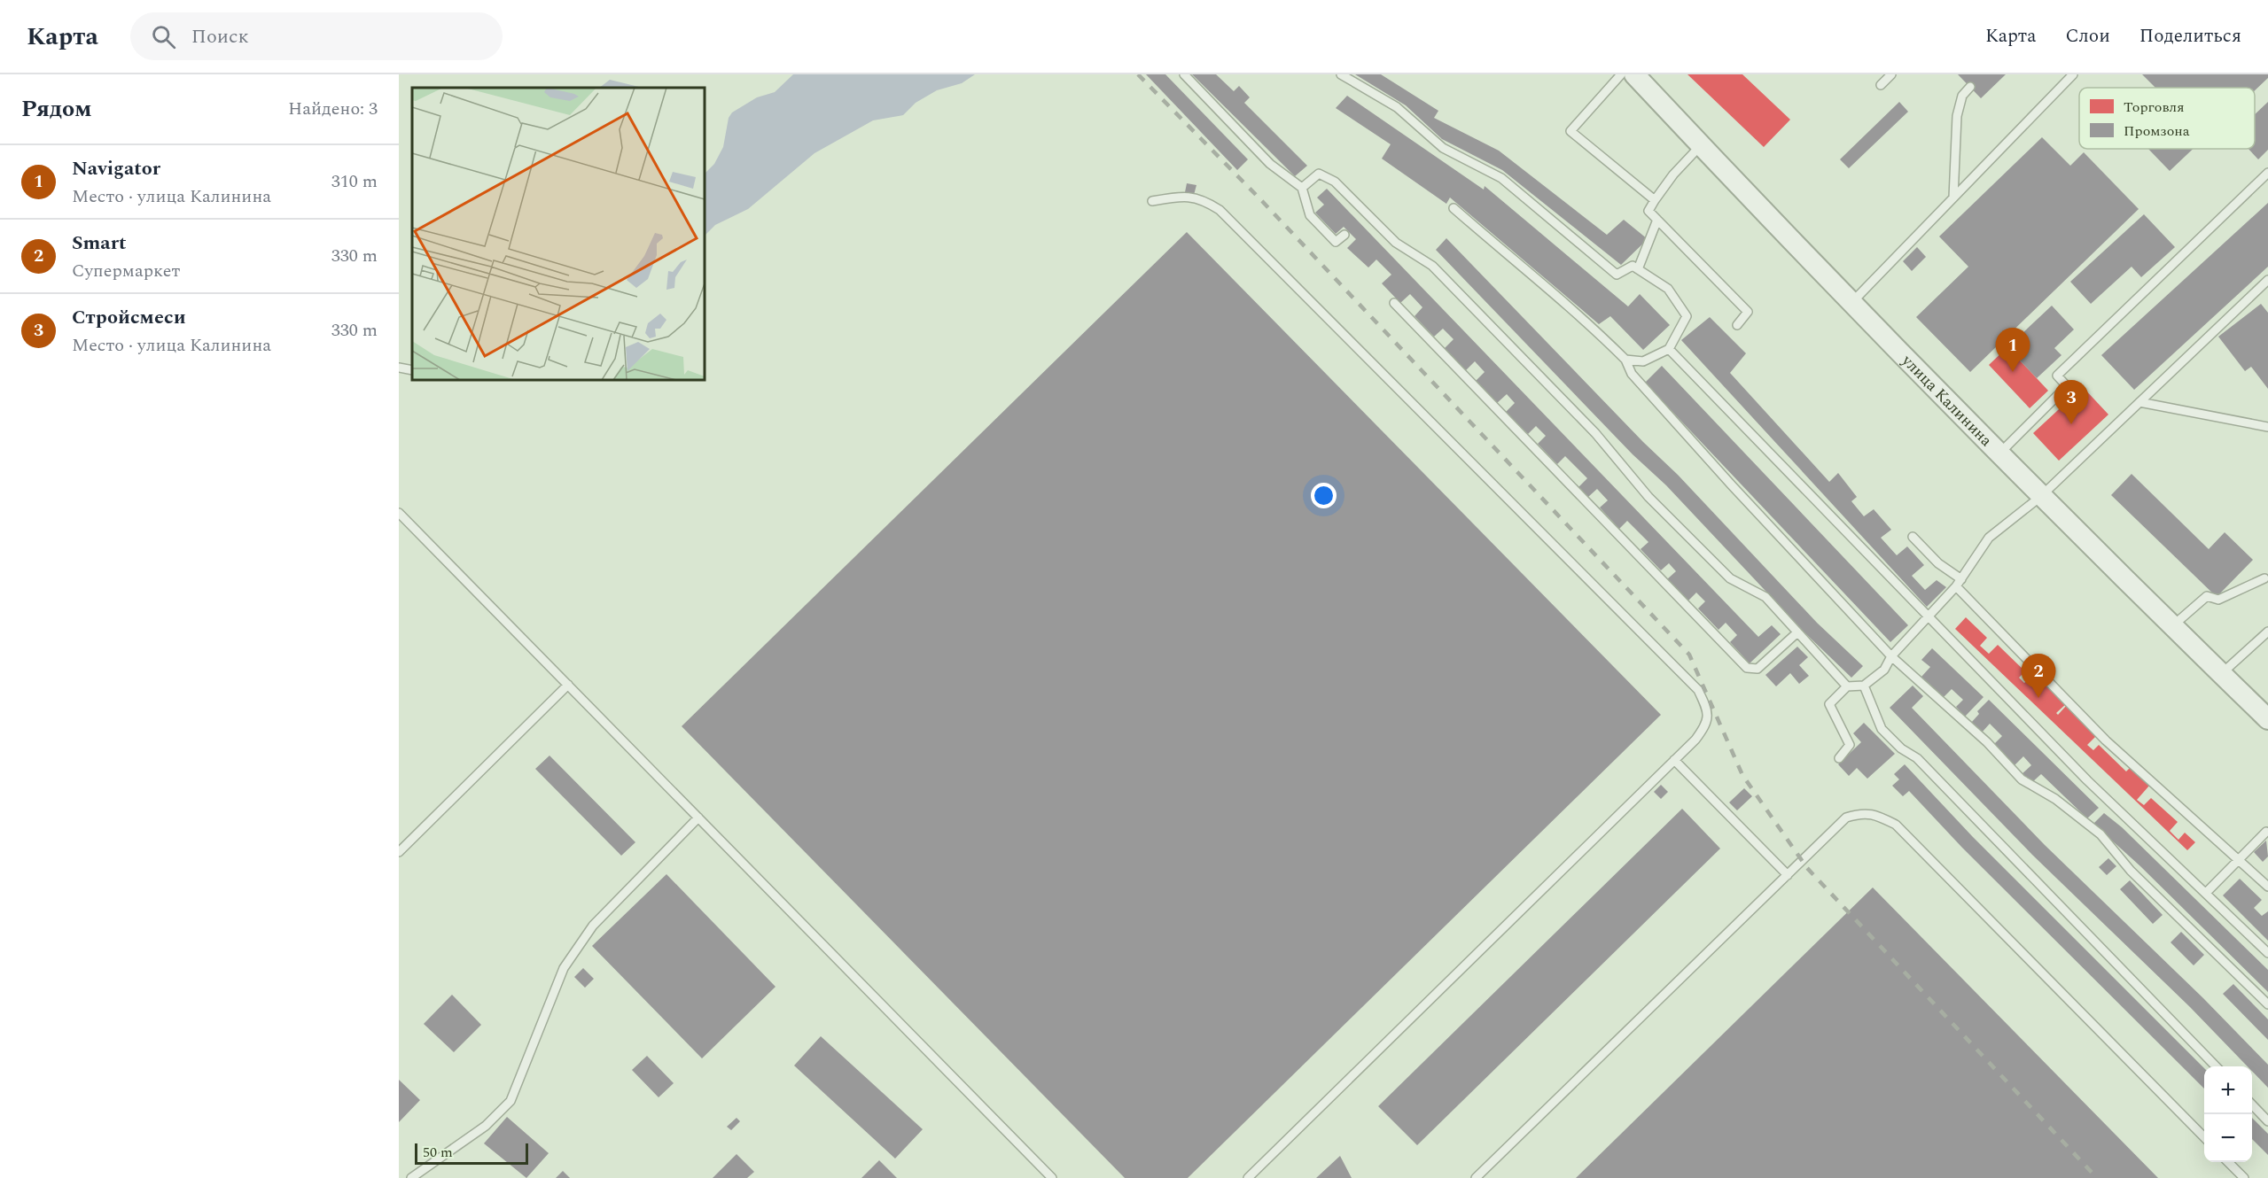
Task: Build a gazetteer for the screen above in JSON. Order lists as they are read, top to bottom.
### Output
{
  "streets": {
    "street": ["улица Калинина"]
  },
  "legend": ["Торговля", "Промзона"],
  "scale_bar": "50 m",
  "page": {
    "header": "Карта",
    "search": "Поиск",
    "nav": ["Карта", "Слои", "Поделиться"],
    "heading": ["Рядом", "Найдено: 3"],
    "list": [
      {
        "mark": "1",
        "name": "Navigator",
        "note": "Место · улица Калинина",
        "value": "310 m"
      },
      {
        "mark": "2",
        "name": "Smart",
        "note": "Супермаркет",
        "value": "330 m"
      },
      {
        "mark": "3",
        "name": "Стройсмеси",
        "note": "Место · улица Калинина",
        "value": "330 m"
      }
    ],
    "pins": ["1", "3", "2"],
    "map_buttons": ["+", "−"],
    "scale": "50 m"
  }
}
